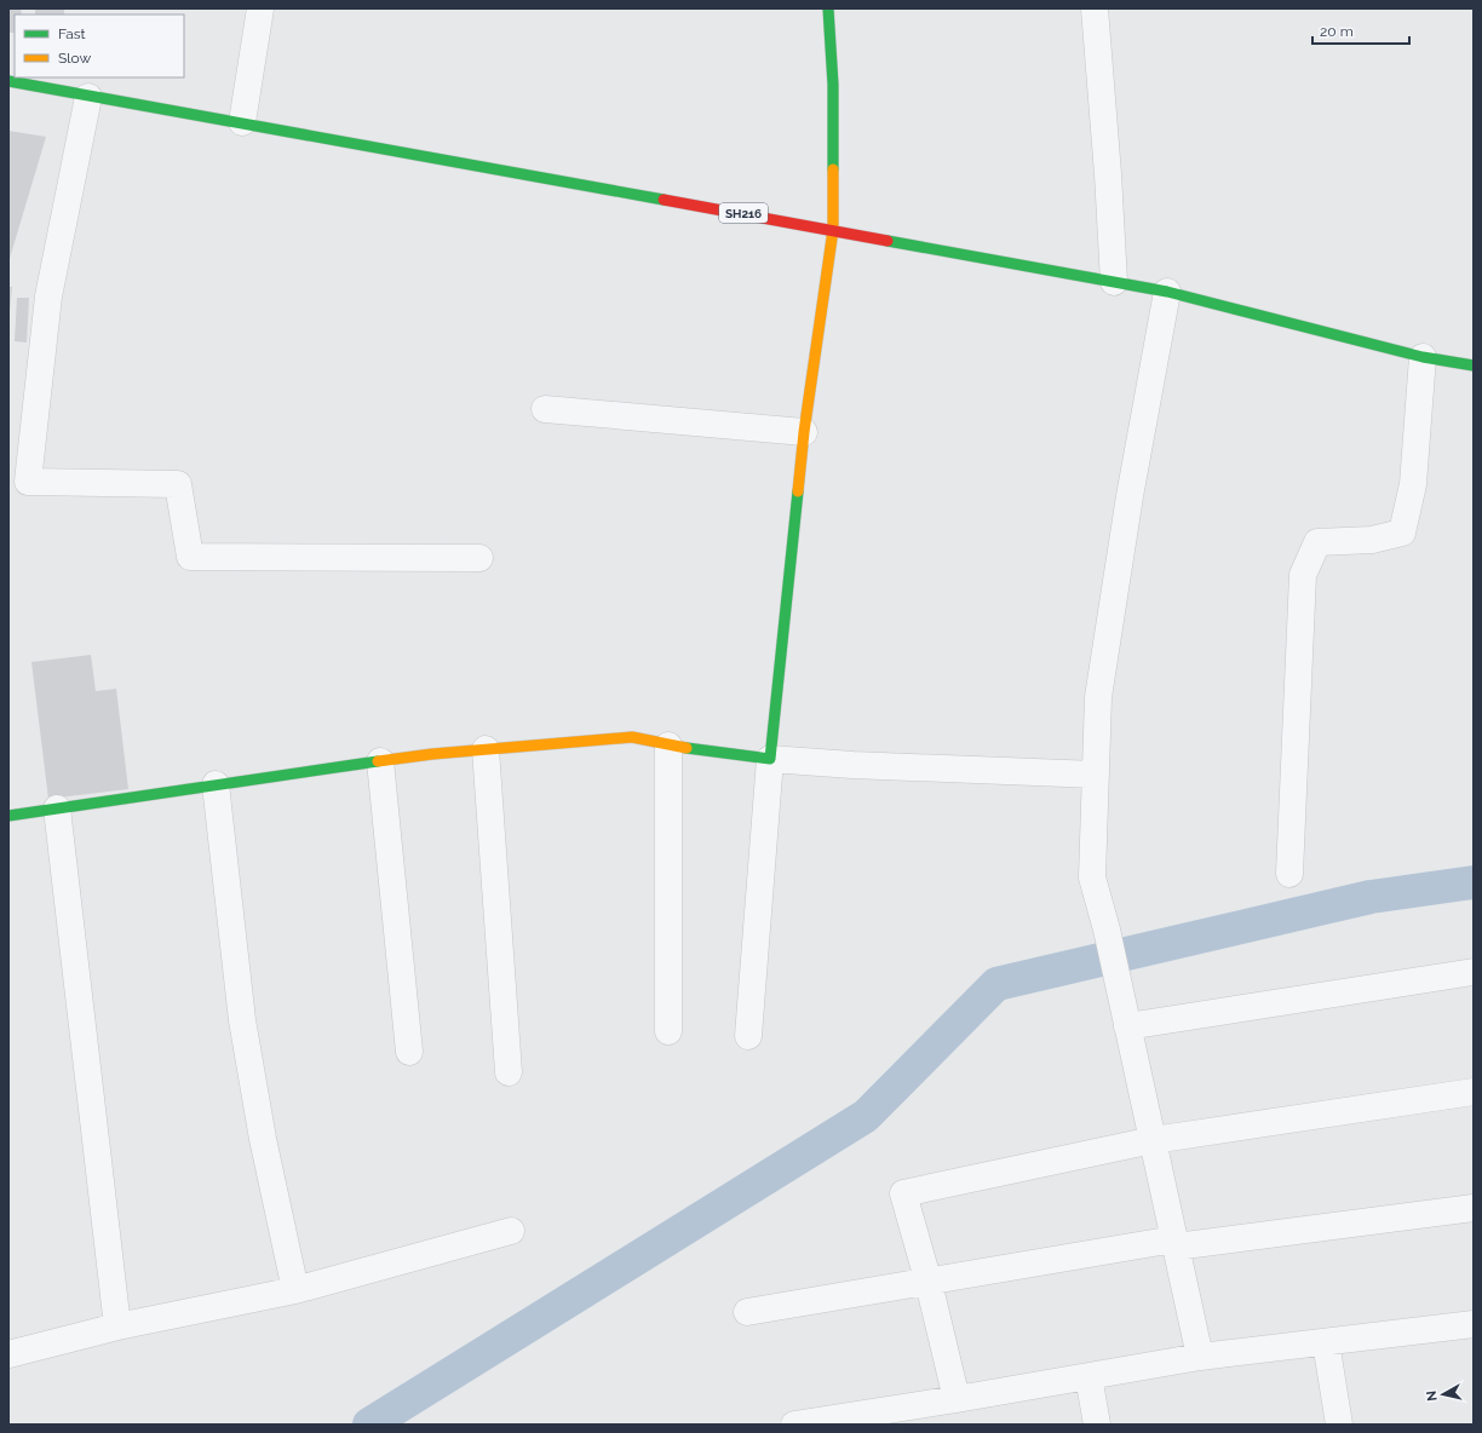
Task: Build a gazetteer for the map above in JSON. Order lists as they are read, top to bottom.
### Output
{
  "streets": {
    "street": ["SH216"]
  },
  "legend": ["Fast", "Slow"],
  "scale_bar": "20 m",
  "north": "left"
}
